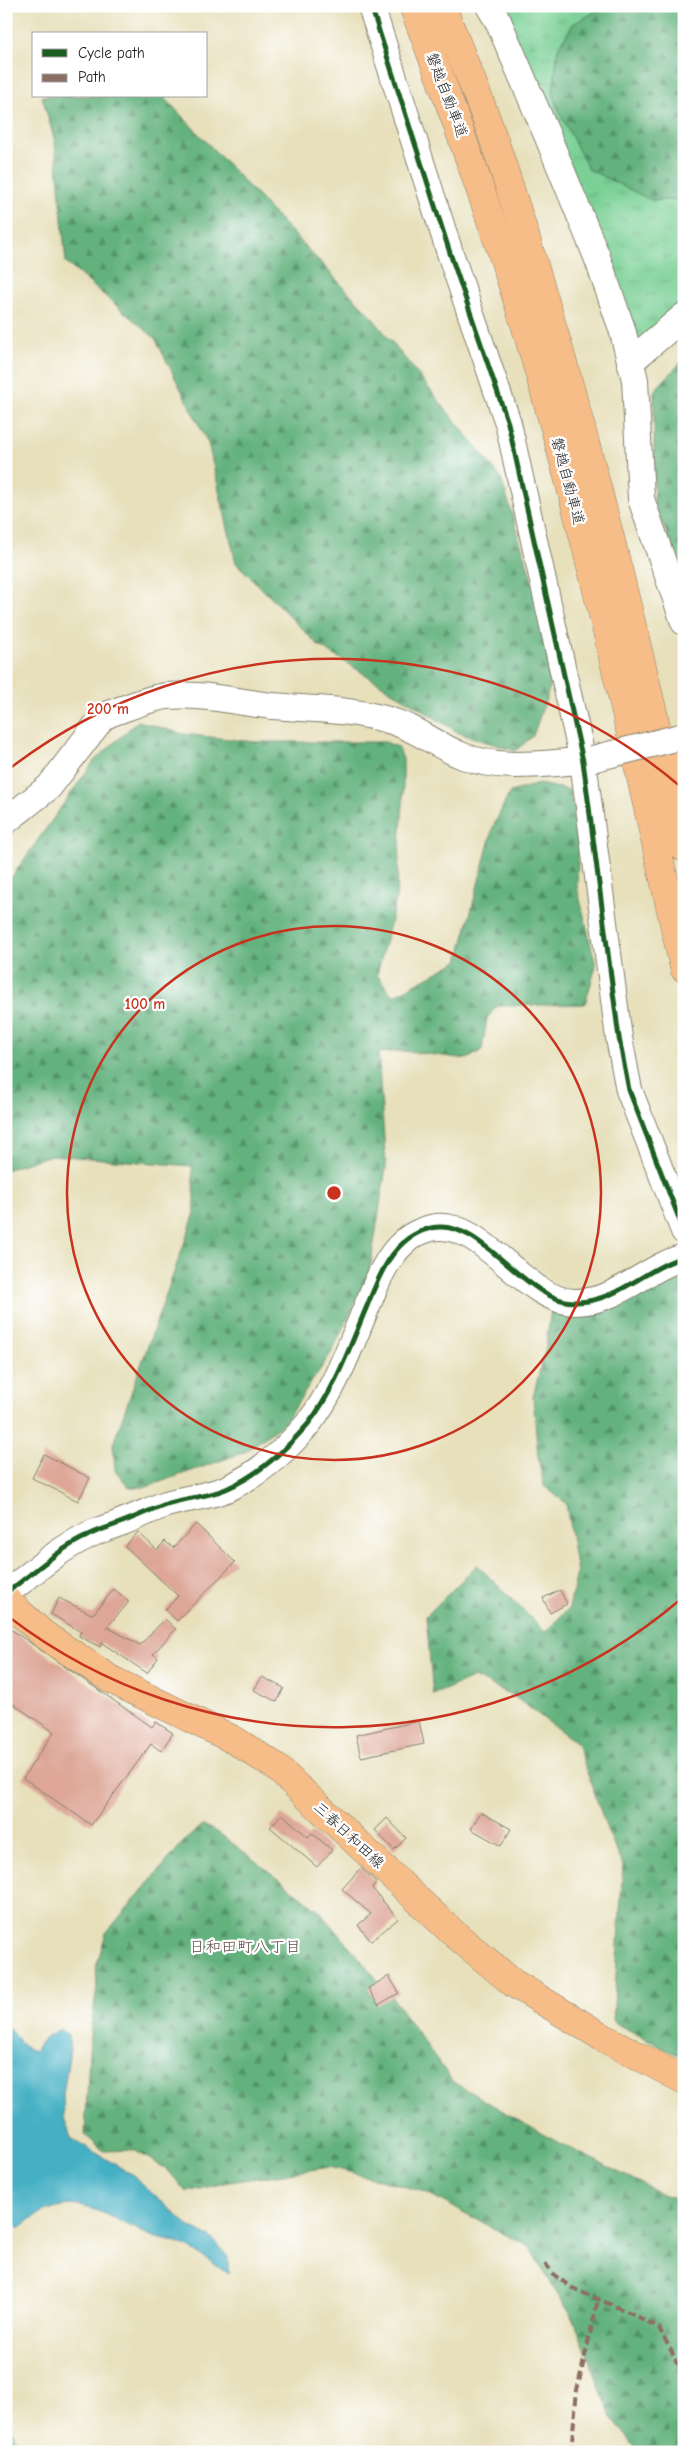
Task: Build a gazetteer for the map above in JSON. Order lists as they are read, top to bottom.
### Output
{
  "streets": {
    "main road": ["磐越自動車道", "三春日和田線"]
  },
  "districts": ["日和田町八丁目"],
  "legend": ["Cycle path", "Path"],
  "rings": ["200 m", "100 m"]
}
